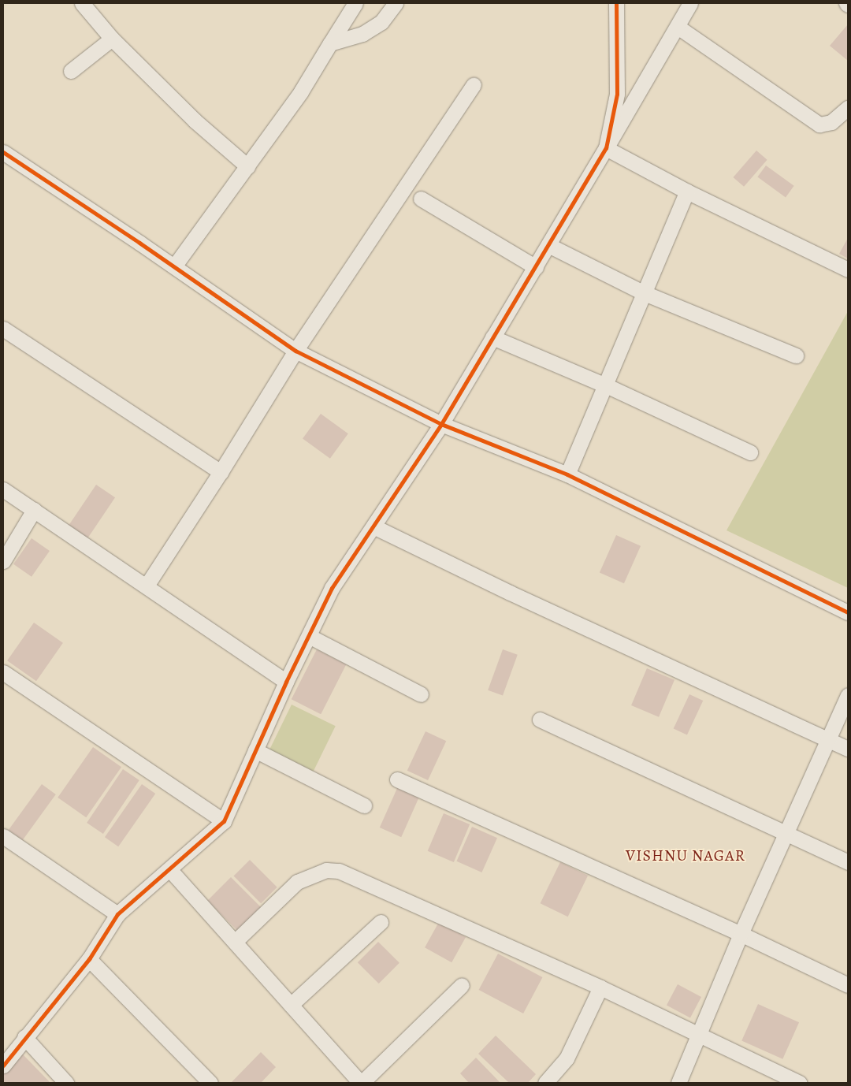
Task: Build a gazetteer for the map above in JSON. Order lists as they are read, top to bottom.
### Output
{
  "districts": ["VISHNU NAGAR"]
}
